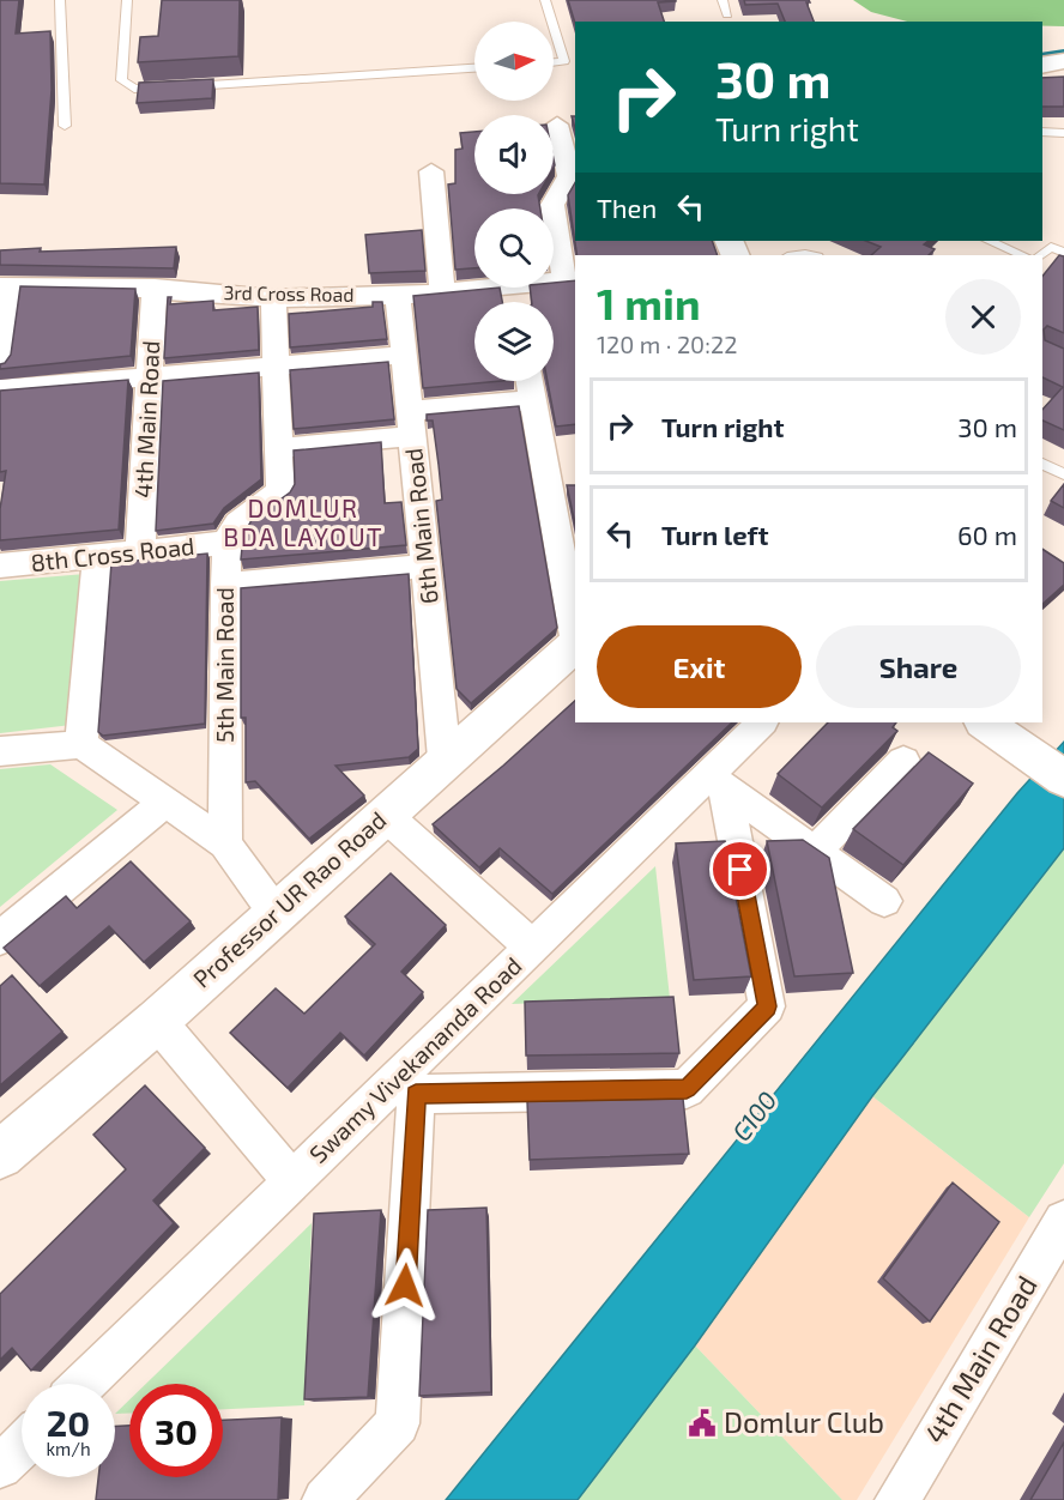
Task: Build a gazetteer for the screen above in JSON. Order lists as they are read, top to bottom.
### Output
{
  "streets": {
    "street": [
      "3rd Cross Road",
      "4th Main Road",
      "6th Main Road",
      "8th Cross Road",
      "5th Main Road",
      "Professor UR Rao Road",
      "Swamy Vivekananda Road"
    ]
  },
  "crossings": [
    ["3rd Cross Road", "4th Main Road"],
    ["3rd Cross Road", "6th Main Road"],
    ["4th Main Road", "8th Cross Road"],
    ["6th Main Road", "Professor UR Rao Road"],
    ["8th Cross Road", "5th Main Road"]
  ],
  "districts": ["DOMLUR BDA LAYOUT"],
  "water": ["C100"],
  "places": {
    "public building": ["Domlur Club"]
  },
  "north": "right",
  "page": {
    "turn": ["30 m", "Turn right"],
    "then": "Then",
    "heading": ["1 min", "120 m · 20:22"],
    "list": [
      {
        "name": "Turn right",
        "value": "30 m"
      },
      {
        "name": "Turn left",
        "value": "60 m"
      }
    ],
    "buttons": ["Exit", "Share"],
    "speed": "20 km/h",
    "limit": "30"
  }
}
